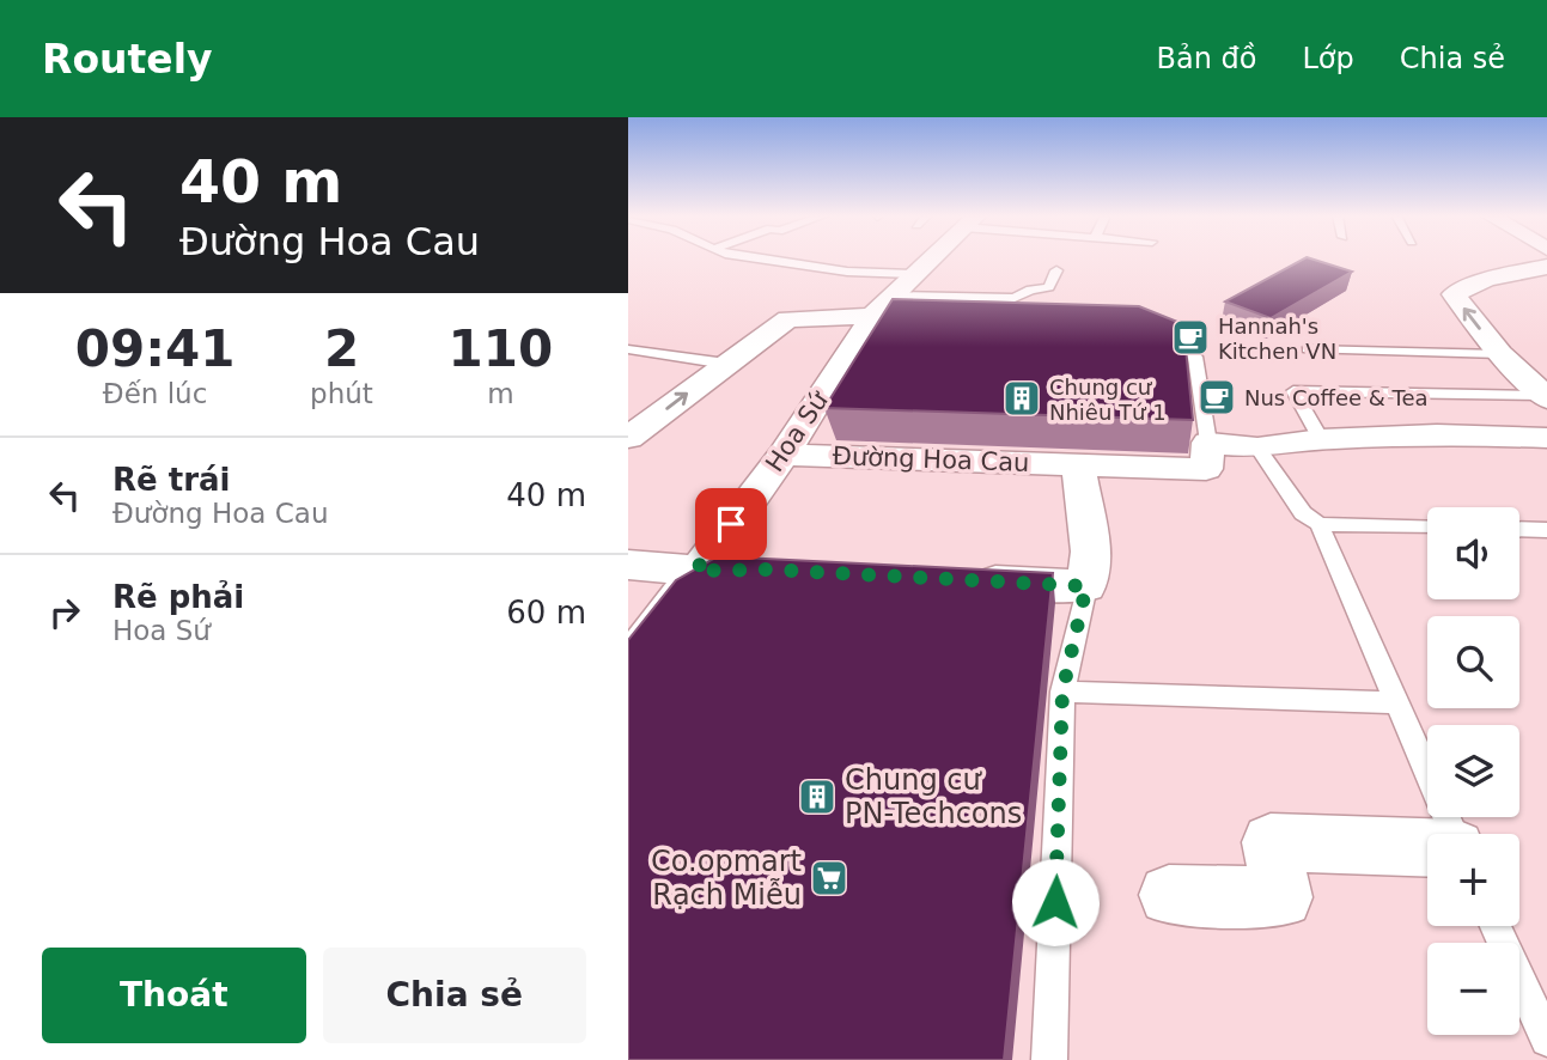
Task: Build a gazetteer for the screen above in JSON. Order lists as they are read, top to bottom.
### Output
{
  "streets": {
    "street": ["Hoa Sứ", "Đường Hoa Cau"]
  },
  "crossings": [
    ["Hoa Sứ", "Đường Hoa Cau"]
  ],
  "places": {
    "cafe": ["Hannah's Kitchen VN", "Nus Coffee & Tea"],
    "building": ["Chung cư Nhiêu Tứ 1", "Chung cư PN-Techcons"],
    "supermarket": ["Co.opmart Rạch Miễu"]
  },
  "page": {
    "header": "Routely",
    "nav": ["Bản đồ", "Lớp", "Chia sẻ"],
    "turn": ["40 m", "Đường Hoa Cau"],
    "eta": [
      "09:41",
      "Đến lúc",
      "2",
      "phút",
      "110",
      "m"
    ],
    "list": [
      {
        "name": "Rẽ trái",
        "note": "Đường Hoa Cau",
        "value": "40 m"
      },
      {
        "name": "Rẽ phải",
        "note": "Hoa Sứ",
        "value": "60 m"
      }
    ],
    "map_buttons": ["+", "−"],
    "buttons": ["Thoát", "Chia sẻ"]
  }
}
